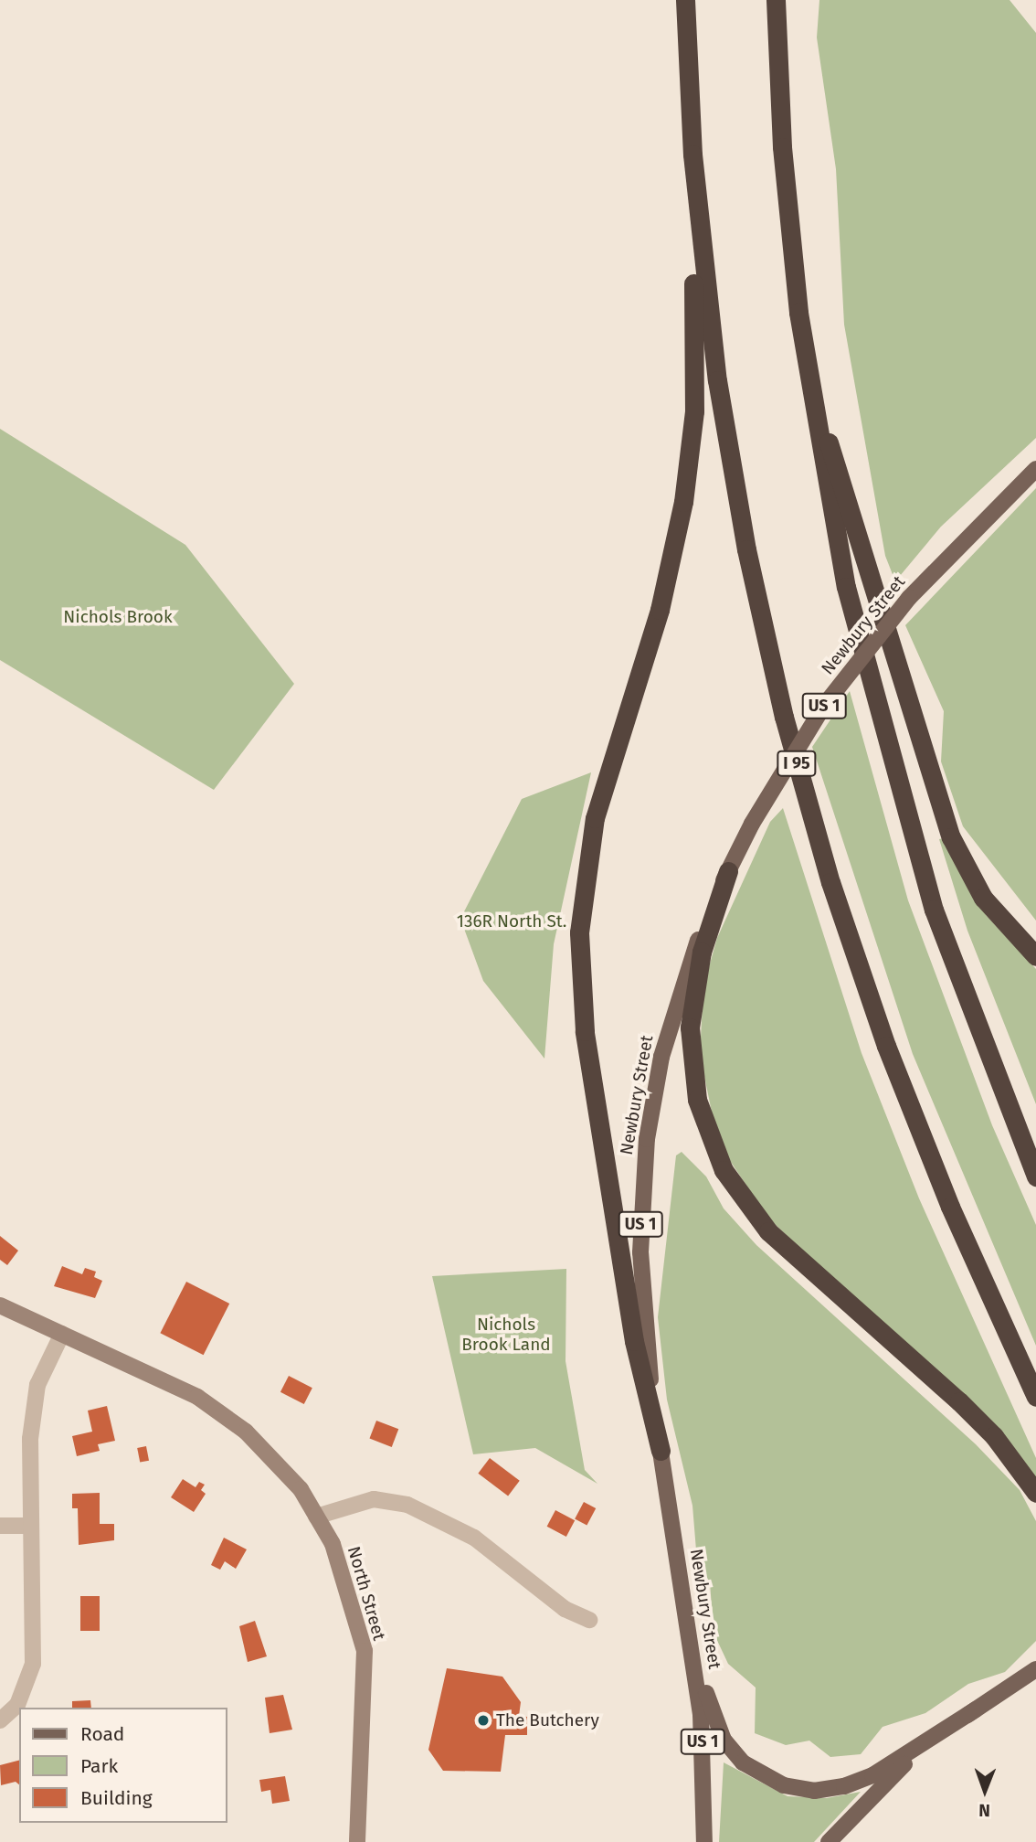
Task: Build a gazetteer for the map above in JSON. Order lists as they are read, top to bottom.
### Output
{
  "streets": {
    "highway": ["I 95"],
    "main road": ["Newbury Street", "US 1"],
    "street": ["North Street"]
  },
  "parks": ["Nichols Brook", "136R North St.", "Nichols Brook Land"],
  "places": ["The Butchery"],
  "legend": ["Road", "Park", "Building"],
  "north": "bottom"
}
